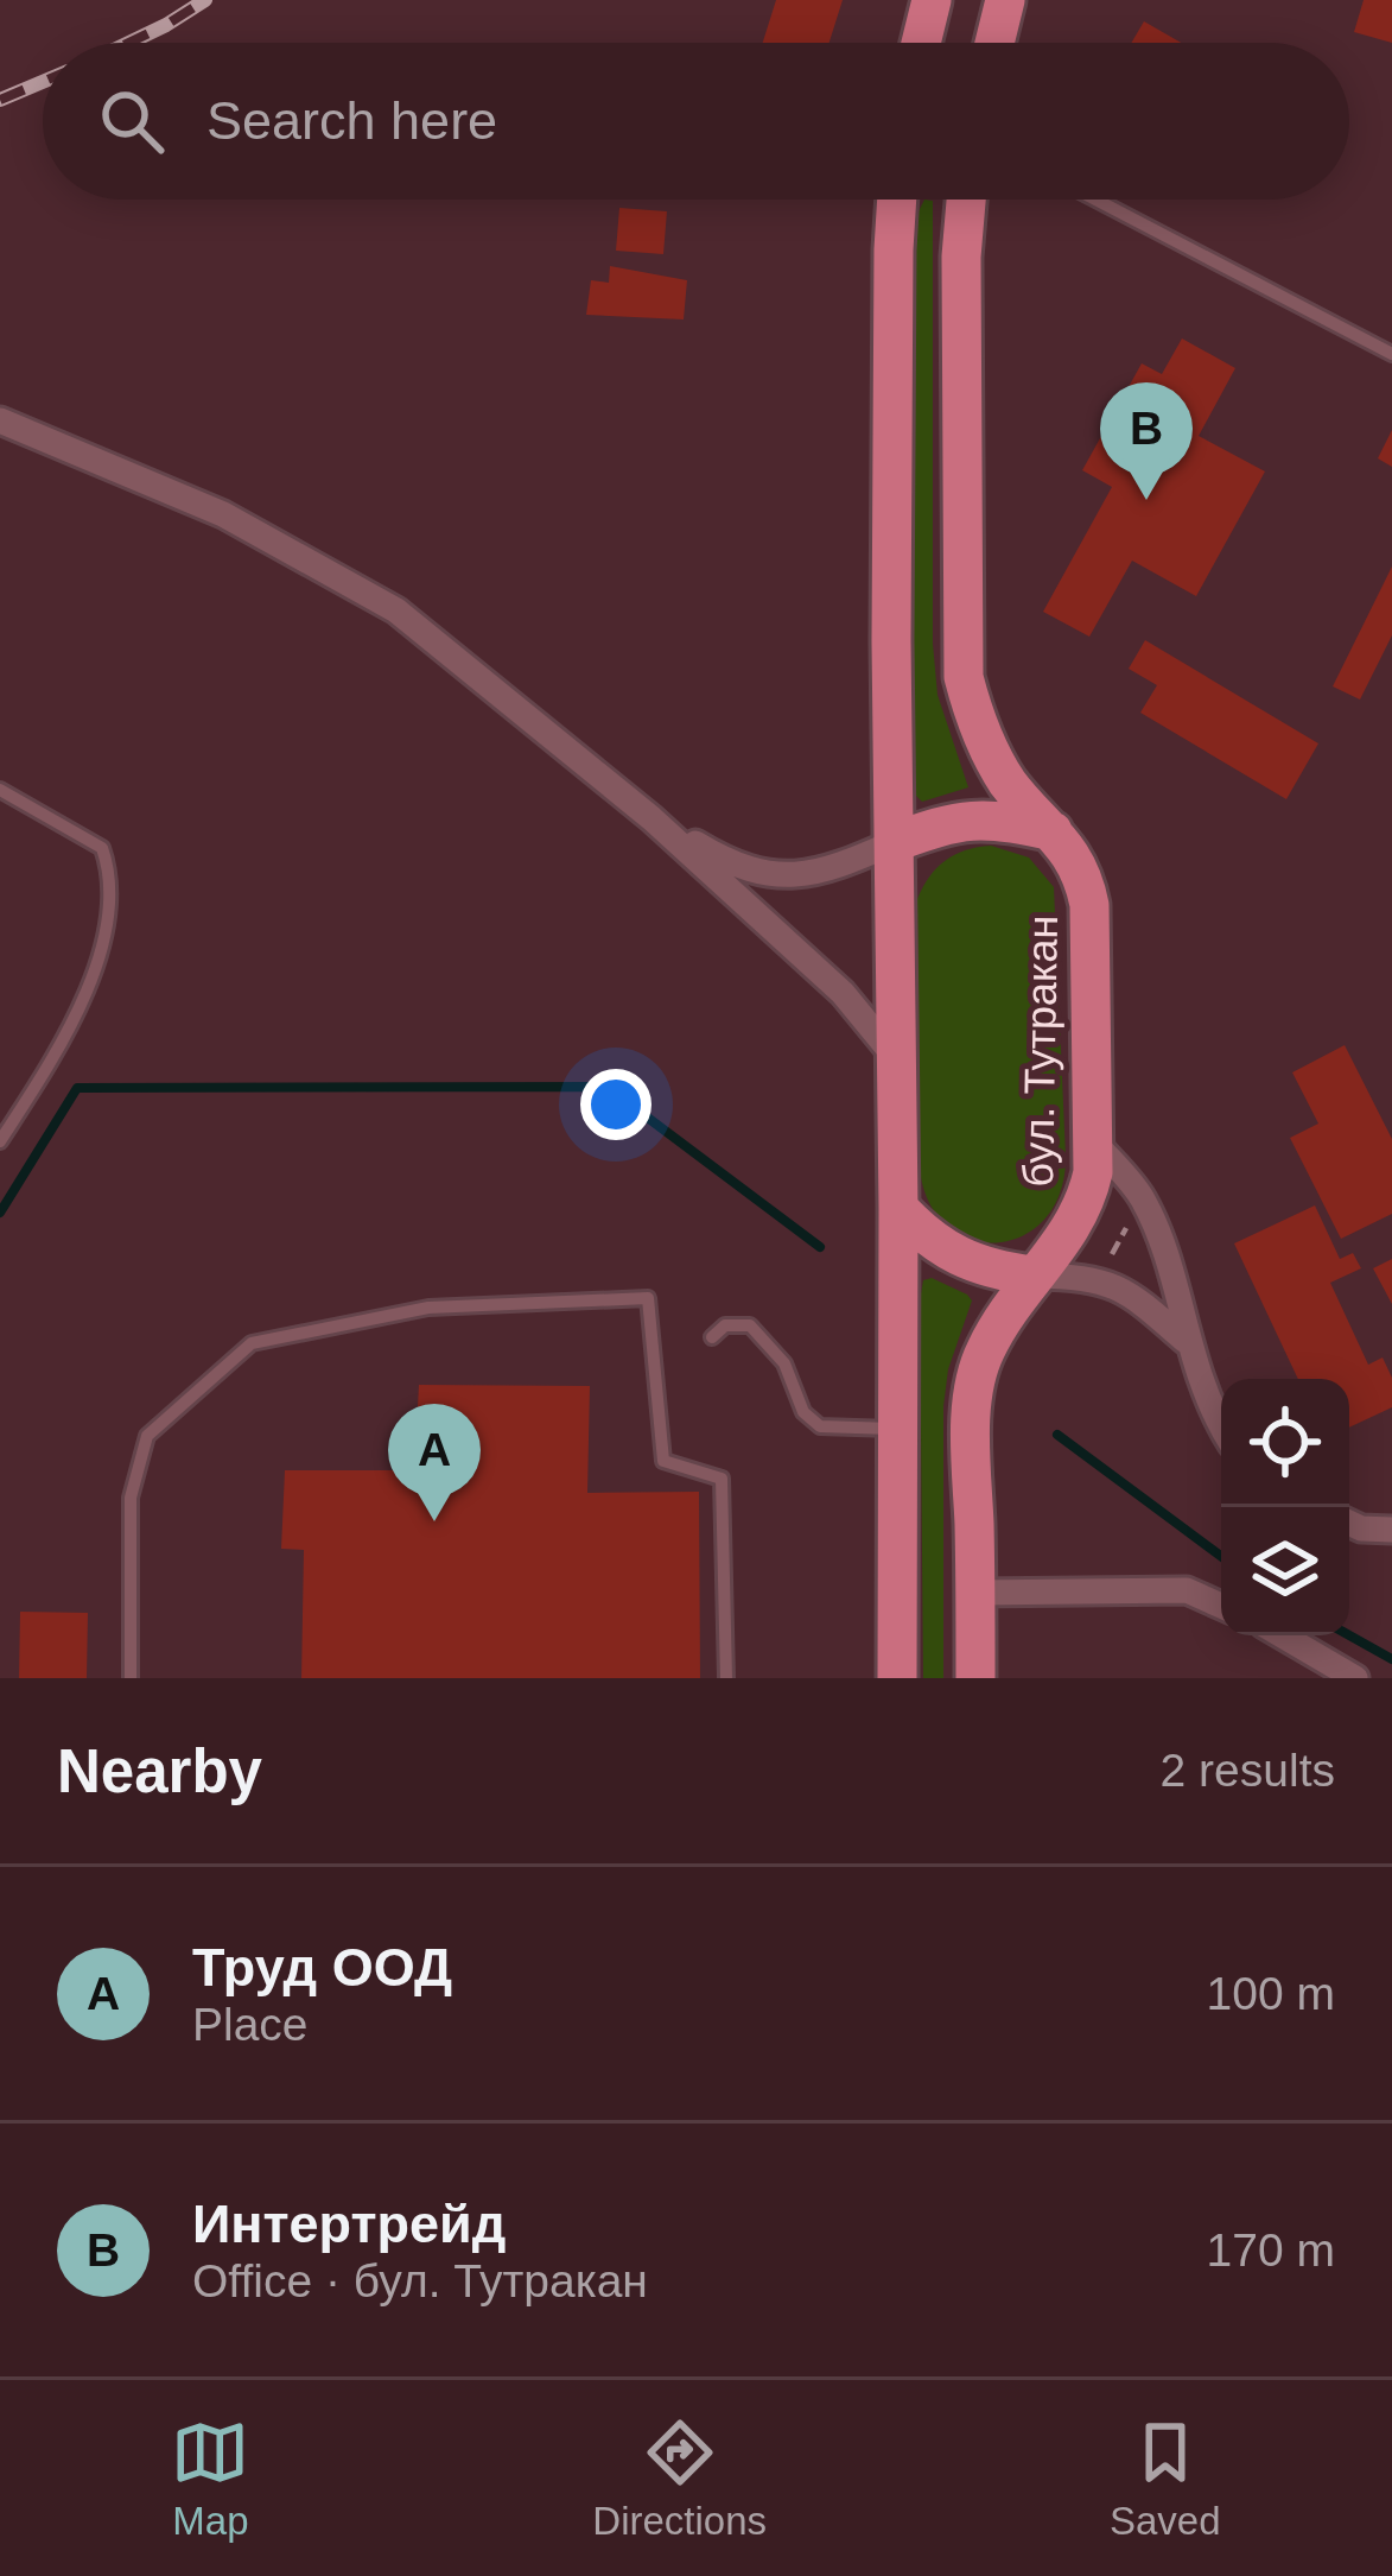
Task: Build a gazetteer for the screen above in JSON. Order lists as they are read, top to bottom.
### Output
{
  "streets": {
    "main road": ["бул. Тутракан"]
  },
  "page": {
    "search": "Search here",
    "pins": ["B", "A"],
    "heading": ["Nearby", "2 results"],
    "list": [
      {
        "mark": "A",
        "name": "Труд ООД",
        "note": "Place",
        "value": "100 m"
      },
      {
        "mark": "B",
        "name": "Интертрейд",
        "note": "Office · бул. Тутракан",
        "value": "170 m"
      }
    ],
    "nav": ["Map", "Directions", "Saved"]
  }
}
